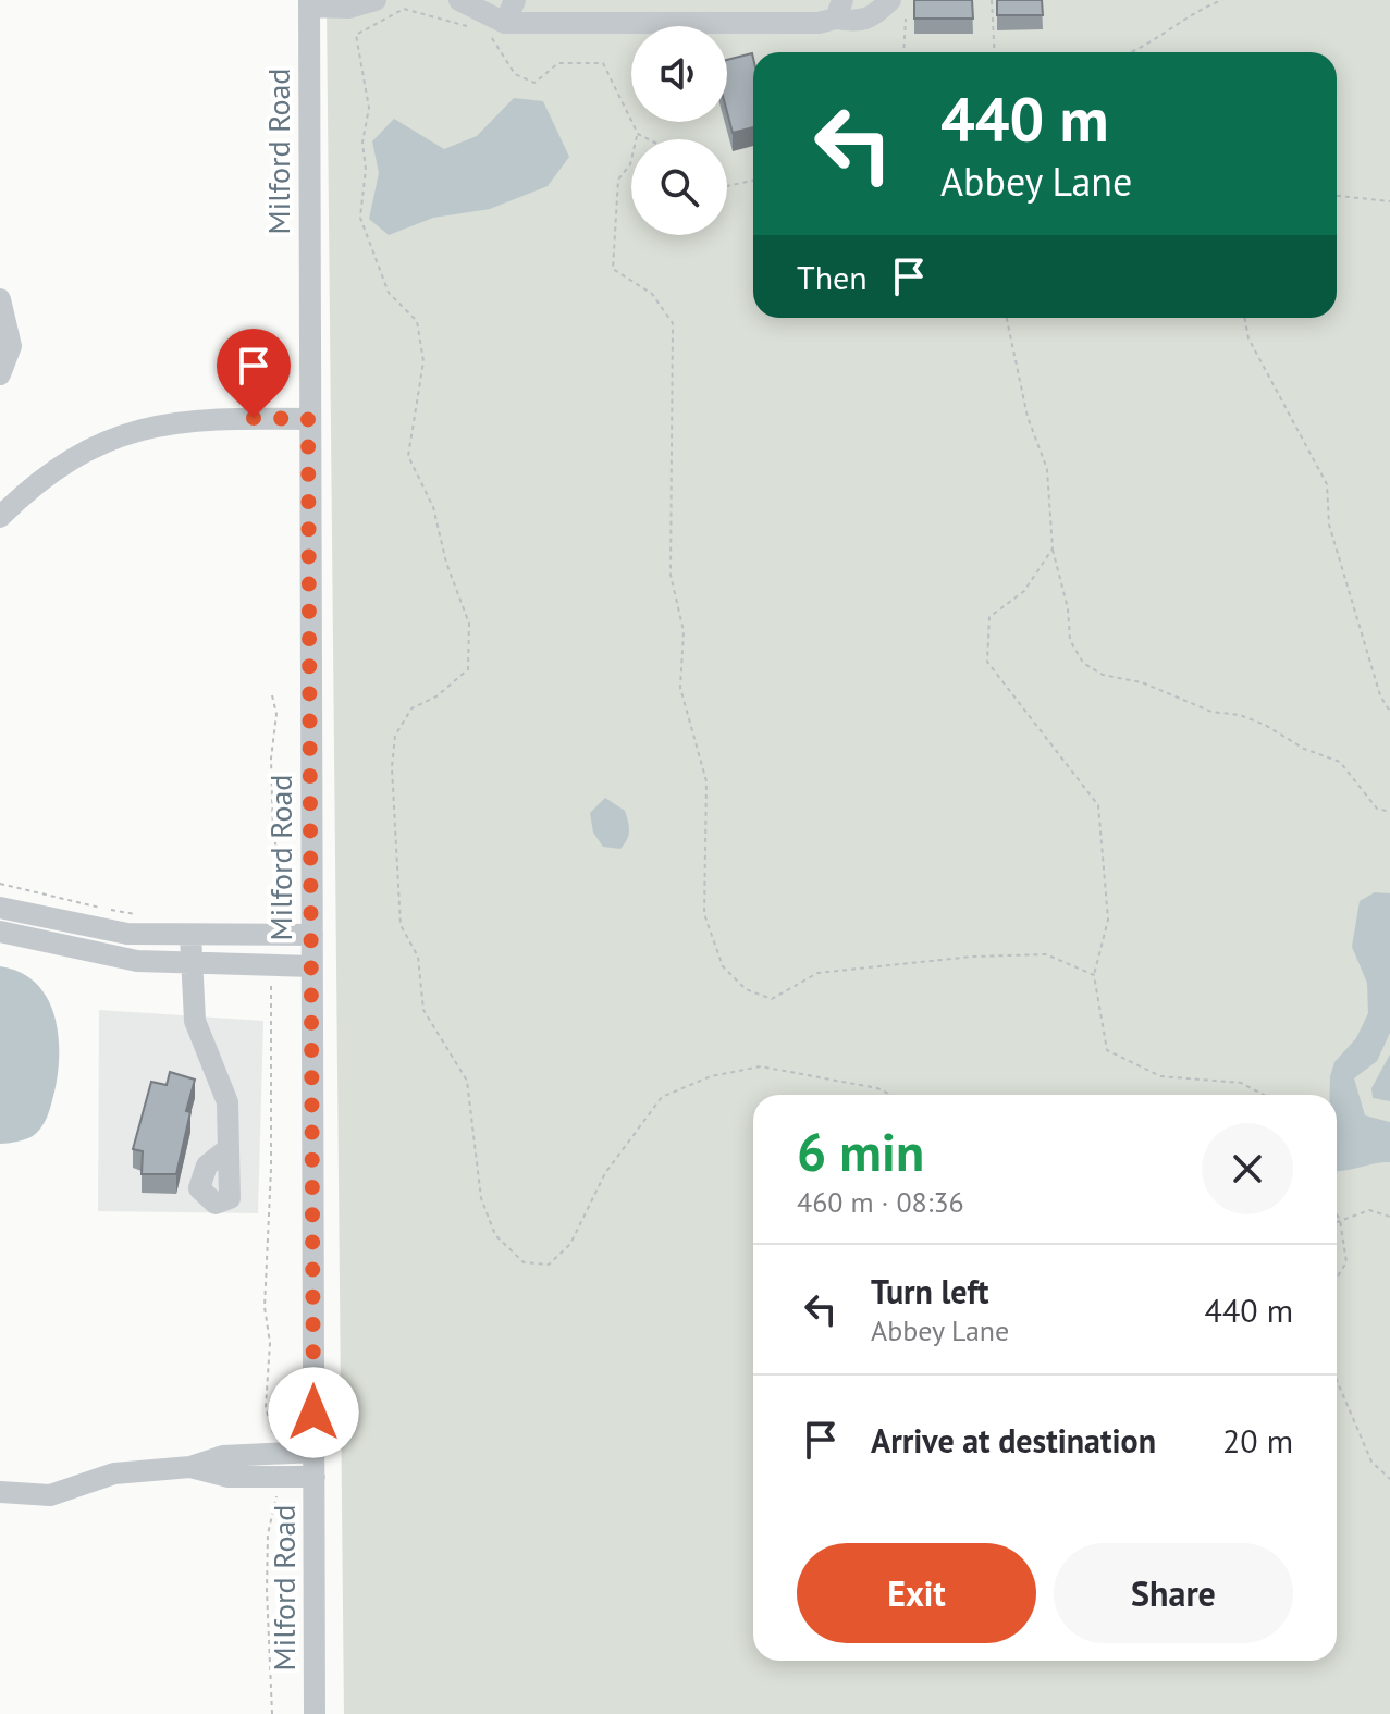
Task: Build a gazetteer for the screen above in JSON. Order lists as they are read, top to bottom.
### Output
{
  "streets": {
    "street": ["Milford Road"]
  },
  "page": {
    "turn": ["440 m", "Abbey Lane"],
    "then": "Then",
    "heading": ["6 min", "460 m · 08:36"],
    "list": [
      {
        "name": "Turn left",
        "note": "Abbey Lane",
        "value": "440 m"
      },
      {
        "name": "Arrive at destination",
        "value": "20 m"
      }
    ],
    "buttons": ["Exit", "Share"]
  }
}
